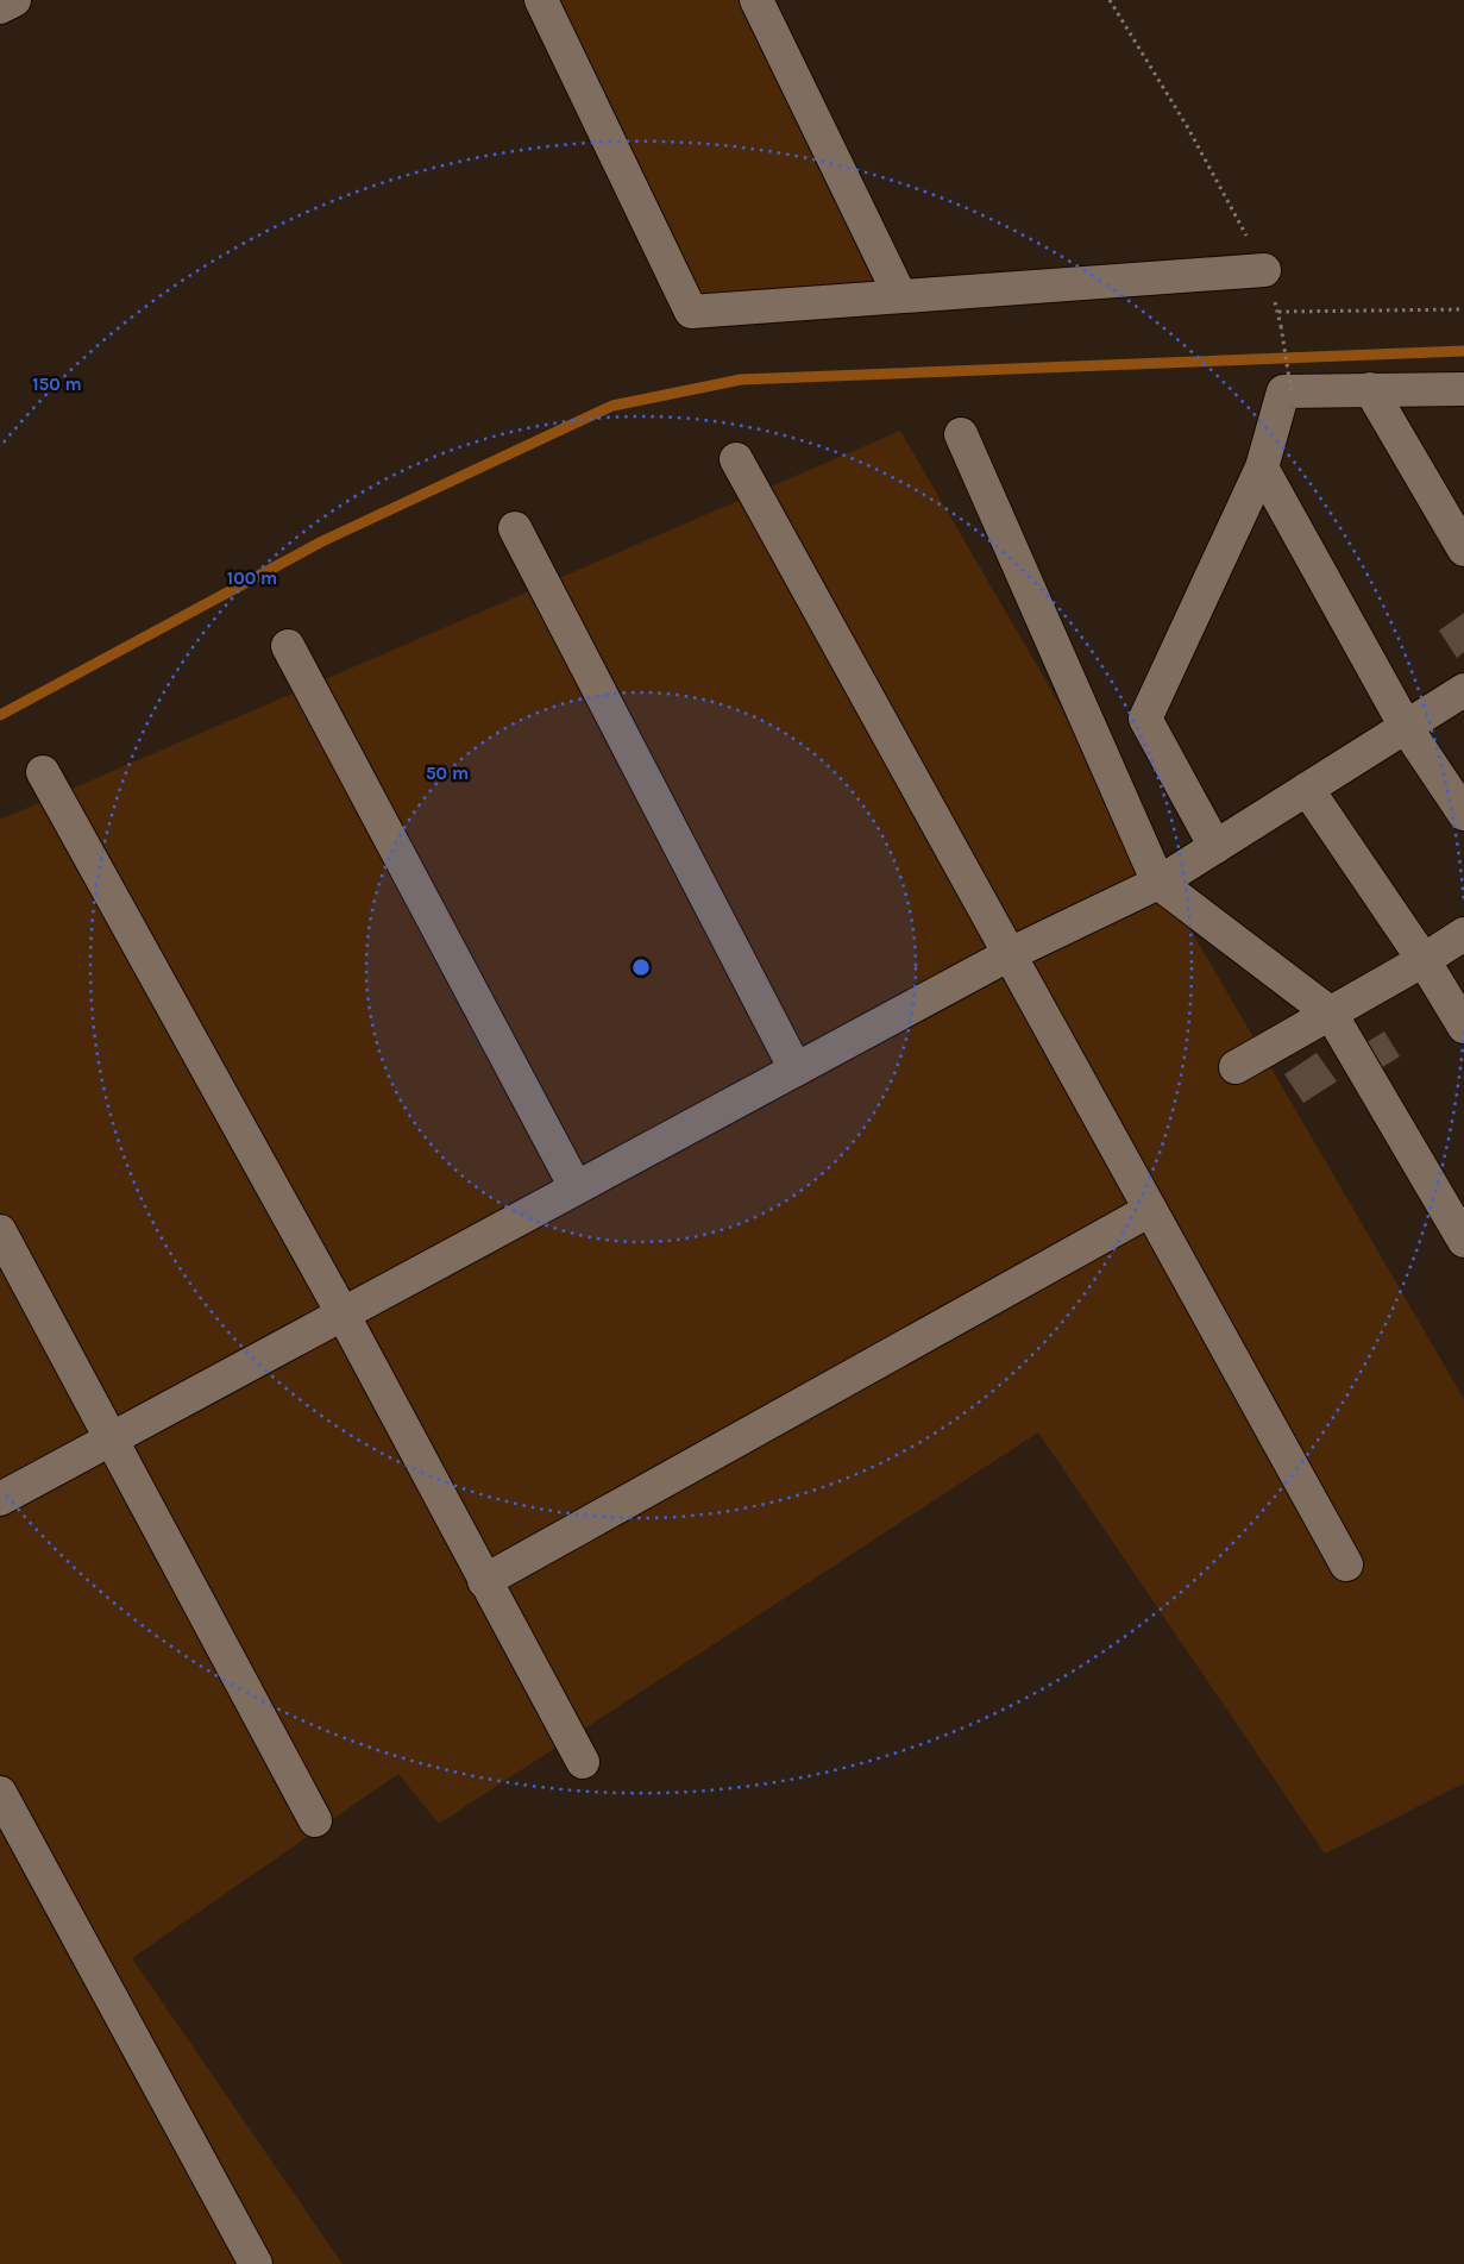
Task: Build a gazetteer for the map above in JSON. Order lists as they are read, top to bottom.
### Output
{
  "rings": ["150 m", "100 m", "50 m"]
}
